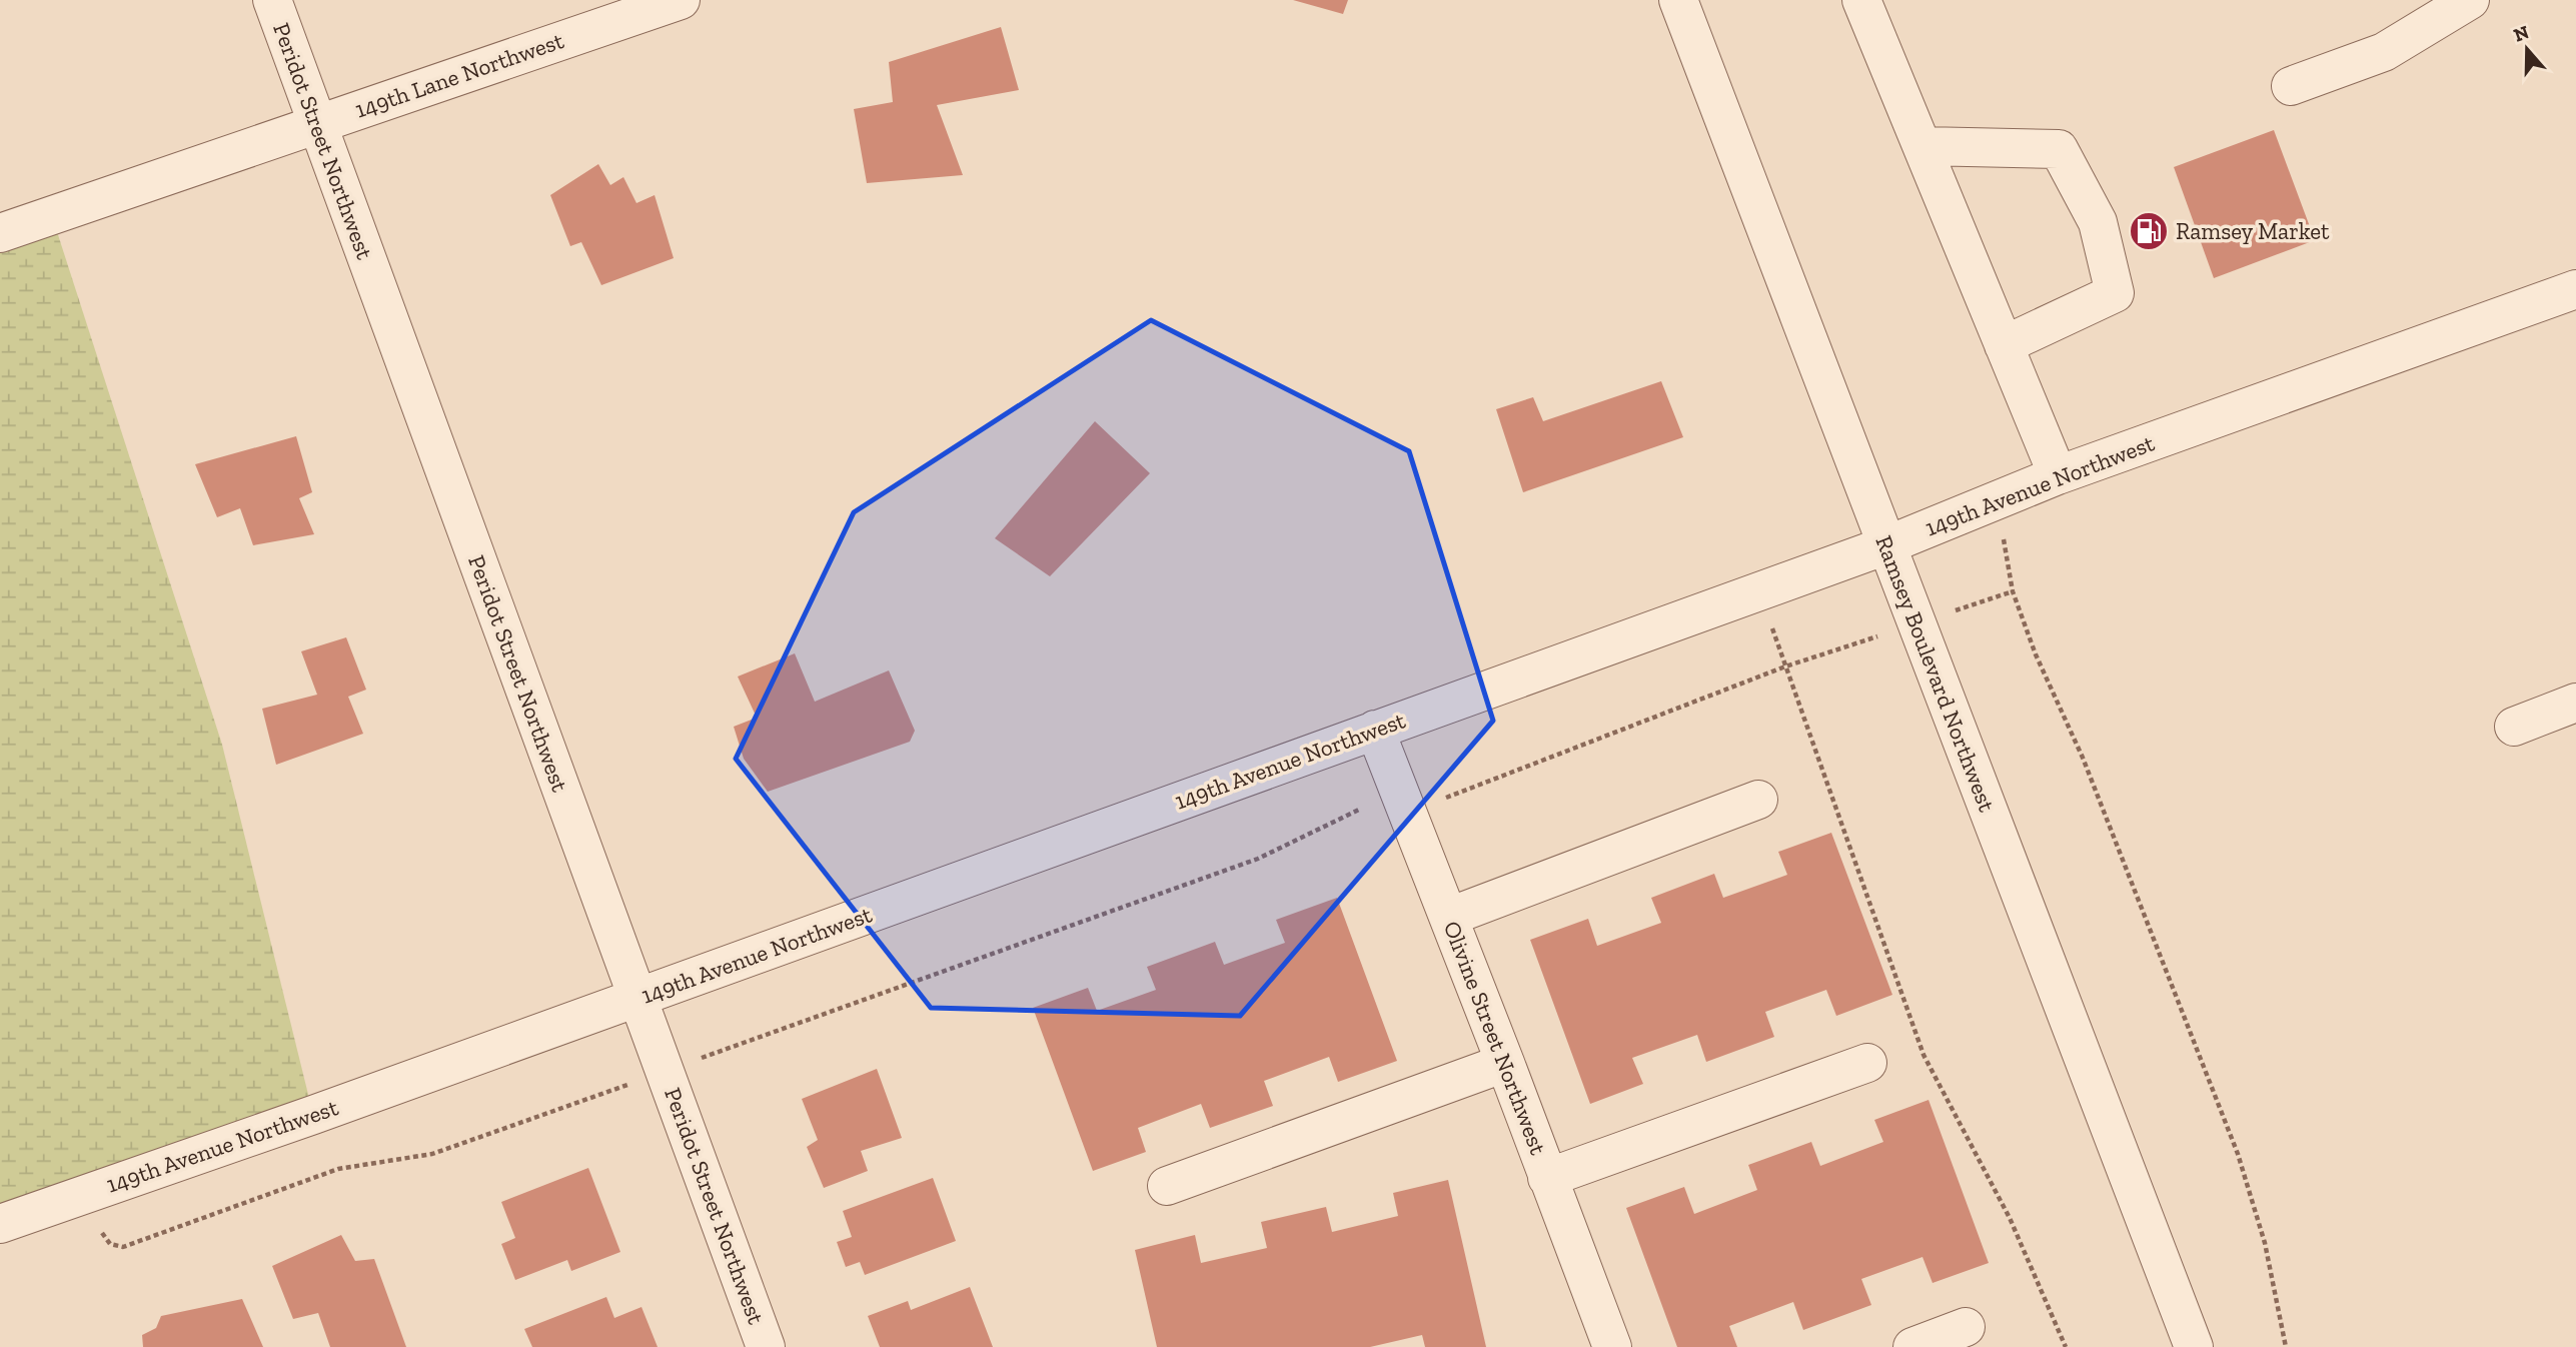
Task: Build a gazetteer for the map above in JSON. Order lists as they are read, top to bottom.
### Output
{
  "streets": {
    "street": [
      "149th Lane Northwest",
      "Peridot Street Northwest",
      "149th Avenue Northwest",
      "Ramsey Boulevard Northwest",
      "Olivine Street Northwest"
    ]
  },
  "crossings": [
    ["149th Lane Northwest", "Peridot Street Northwest"],
    ["Peridot Street Northwest", "149th Avenue Northwest"],
    ["149th Avenue Northwest", "Ramsey Boulevard Northwest"],
    ["149th Avenue Northwest", "Olivine Street Northwest"]
  ],
  "places": {
    "fuel station": ["Ramsey Market"]
  },
  "north": "top"
}
